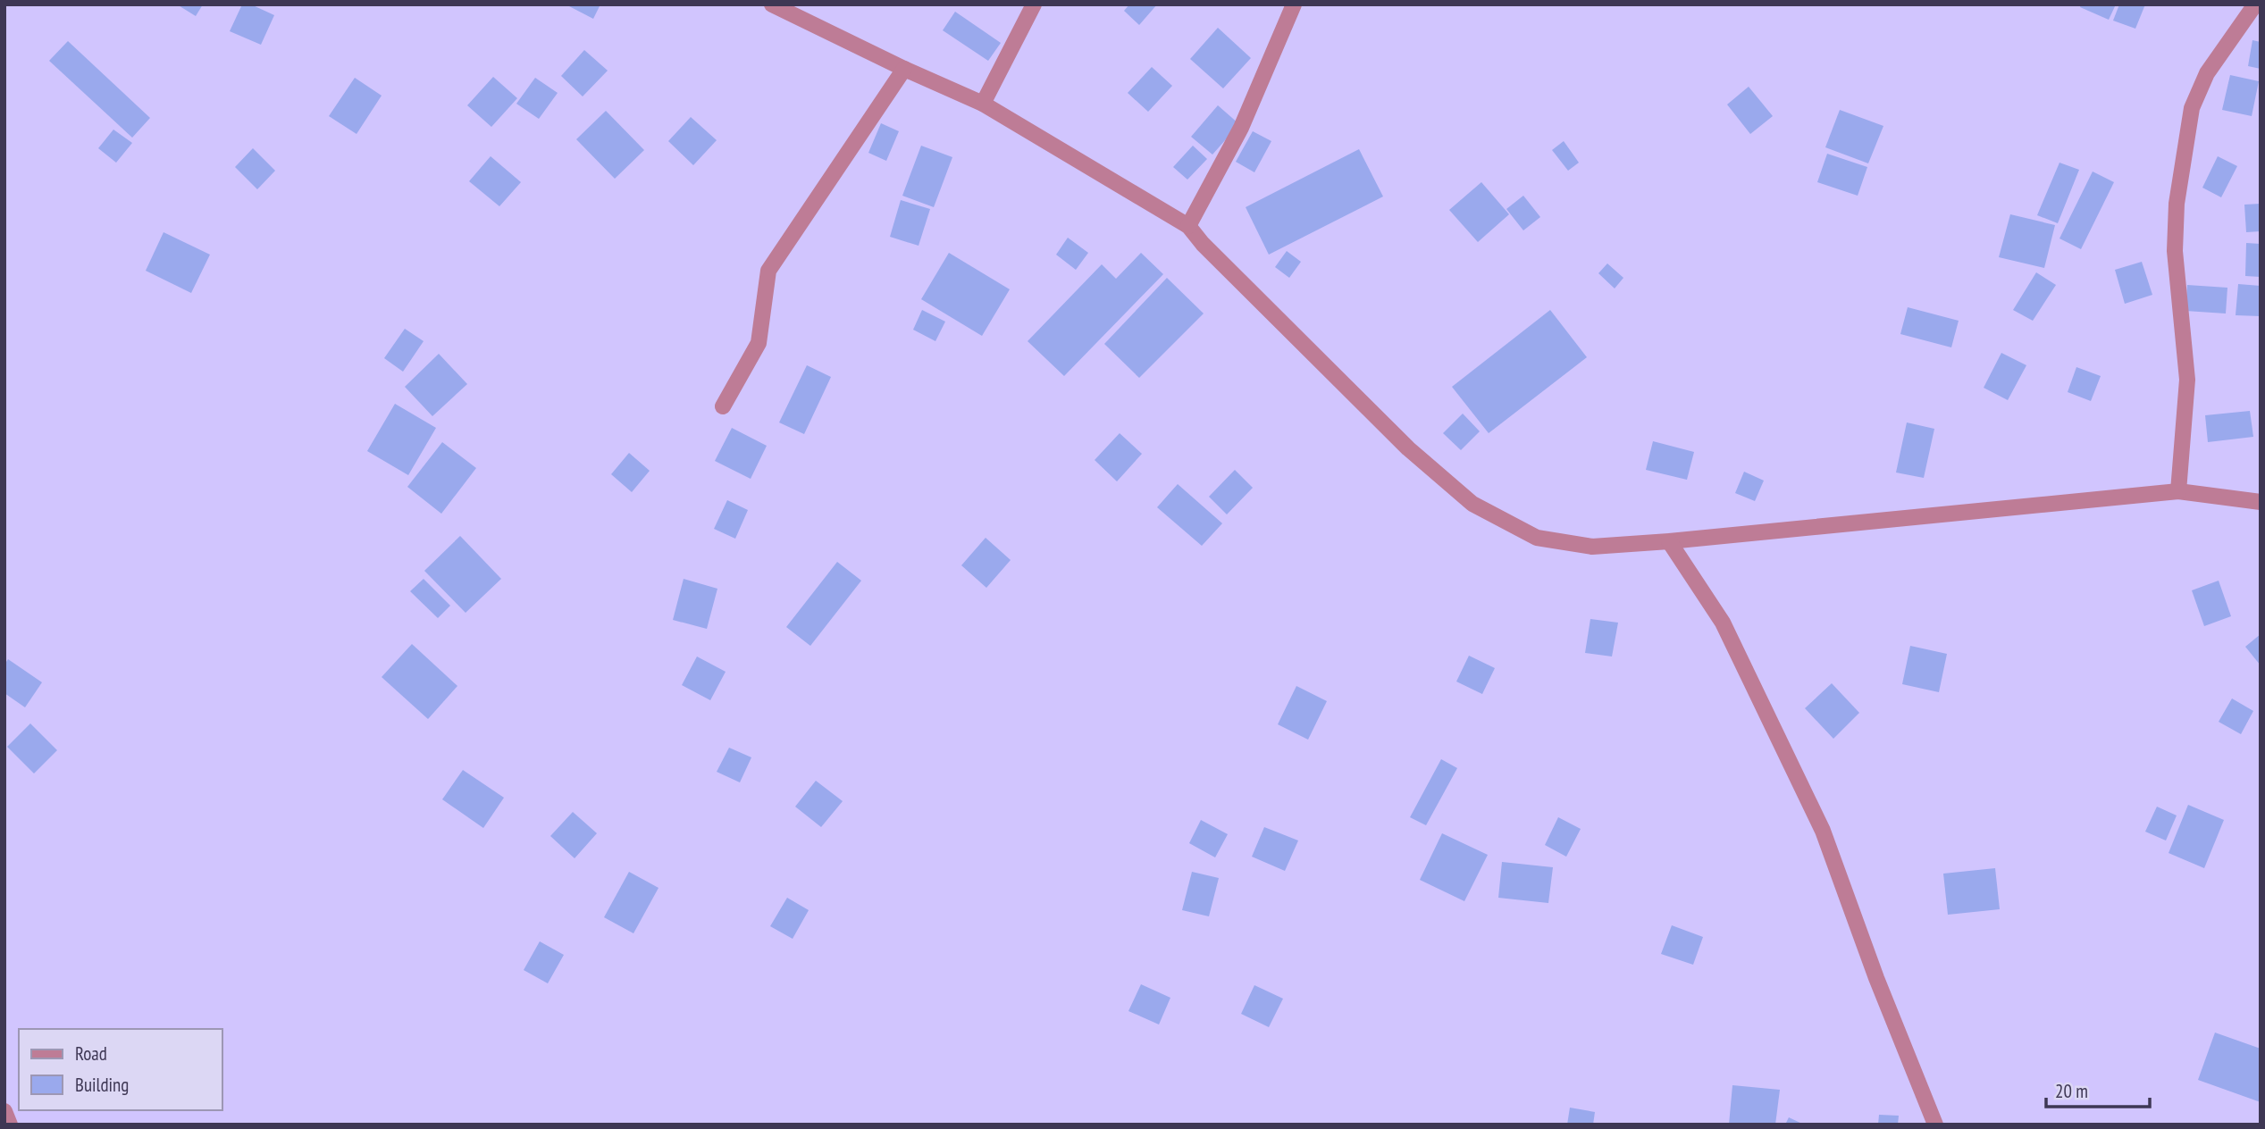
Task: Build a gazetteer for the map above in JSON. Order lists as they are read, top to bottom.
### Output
{
  "legend": ["Road", "Building"],
  "scale_bar": "20 m"
}
